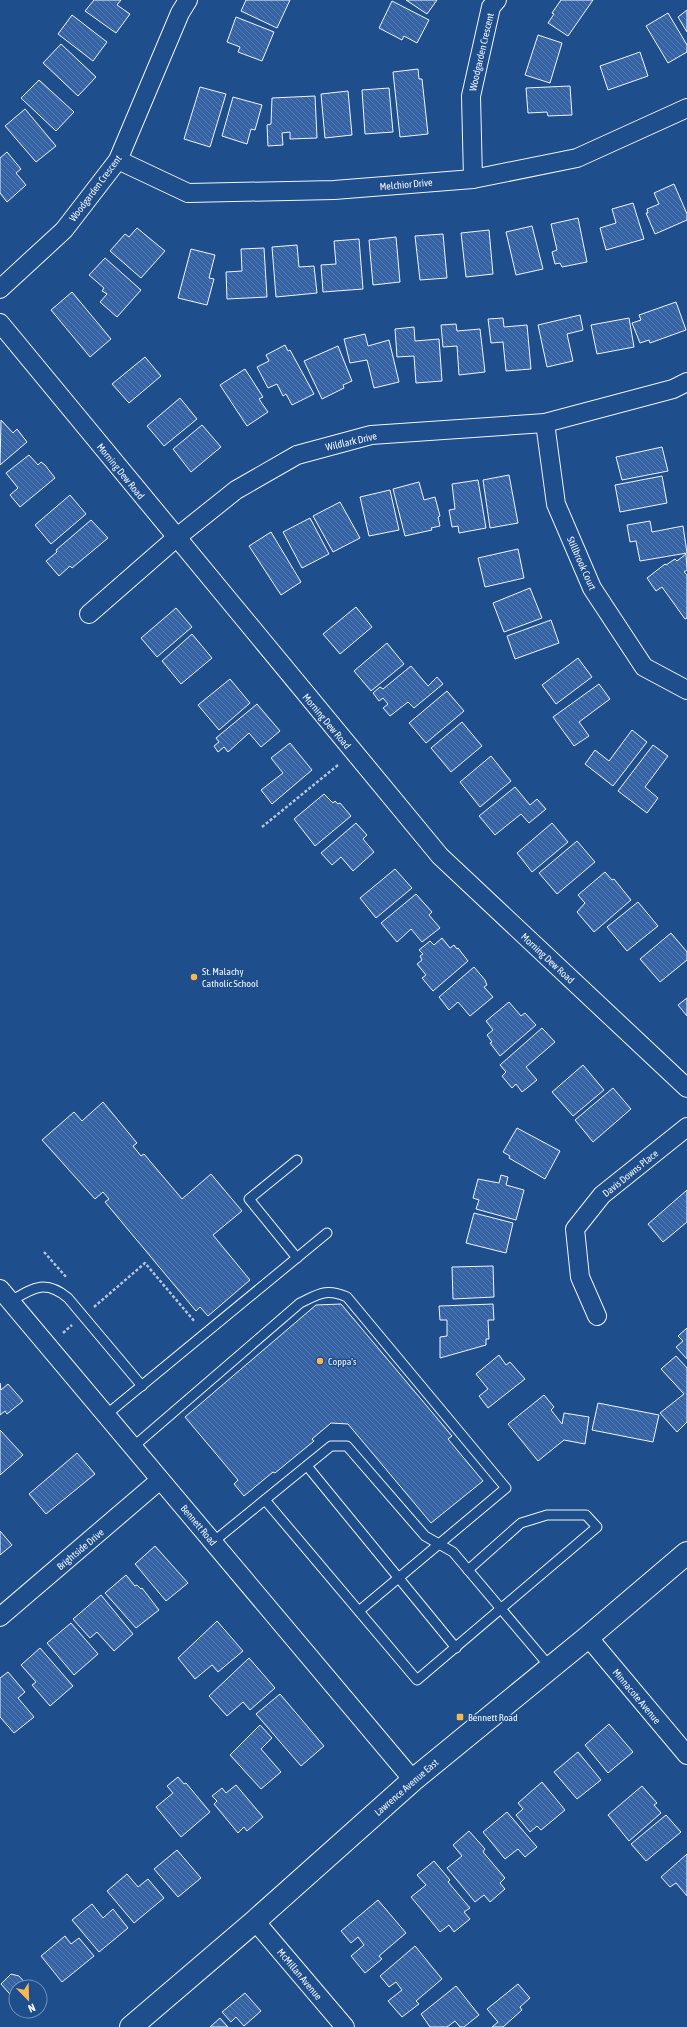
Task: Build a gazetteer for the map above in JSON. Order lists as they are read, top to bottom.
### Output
{
  "streets": {
    "main road": ["Lawrence Avenue East"],
    "street": [
      "Woodgarden Crescent",
      "Melchior Drive",
      "Wildlark Drive",
      "Morning Dew Road",
      "Stillbrook Court",
      "Davis Downs Place",
      "Bennett Road",
      "Brightside Drive",
      "Minnacote Avenue",
      "McMillan Avenue"
    ]
  },
  "crossings": [
    ["Woodgarden Crescent", "Melchior Drive"],
    ["Wildlark Drive", "Morning Dew Road"],
    ["Wildlark Drive", "Stillbrook Court"],
    ["Bennett Road", "Brightside Drive"],
    ["Bennett Road", "Lawrence Avenue East"],
    ["Minnacote Avenue", "Lawrence Avenue East"],
    ["Lawrence Avenue East", "McMillan Avenue"]
  ],
  "places": {
    "other": ["St. Malachy Catholic School", "Coppa's"],
    "transit": ["Bennett Road"]
  },
  "north": "bottom right"
}
